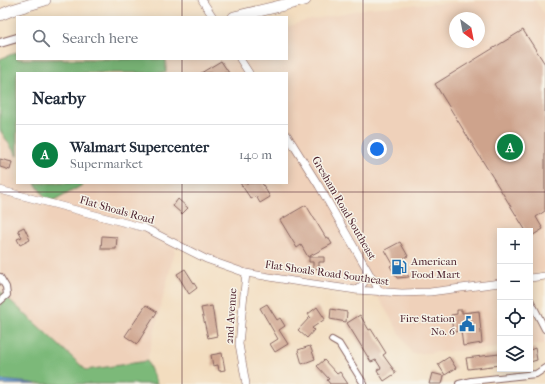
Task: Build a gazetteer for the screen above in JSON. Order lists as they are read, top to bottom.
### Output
{
  "streets": {
    "street": [
      "Gresham Road Southeast",
      "Flat Shoals Road",
      "Flat Shoals Road Southeast",
      "2nd Avenue"
    ]
  },
  "crossings": [
    ["Gresham Road Southeast", "Flat Shoals Road Southeast"],
    ["Flat Shoals Road", "Flat Shoals Road Southeast"],
    ["Flat Shoals Road", "2nd Avenue"],
    ["Flat Shoals Road Southeast", "2nd Avenue"]
  ],
  "places": {
    "fuel station": ["American Food Mart"],
    "public building": ["Fire Station No. 6"]
  },
  "north": "bottom right",
  "page": {
    "search": "Search here",
    "heading": "Nearby",
    "list": [
      {
        "mark": "A",
        "name": "Walmart Supercenter",
        "note": "Supermarket",
        "value": "140 m"
      }
    ],
    "pins": "A",
    "map_buttons": ["+", "−"]
  }
}
